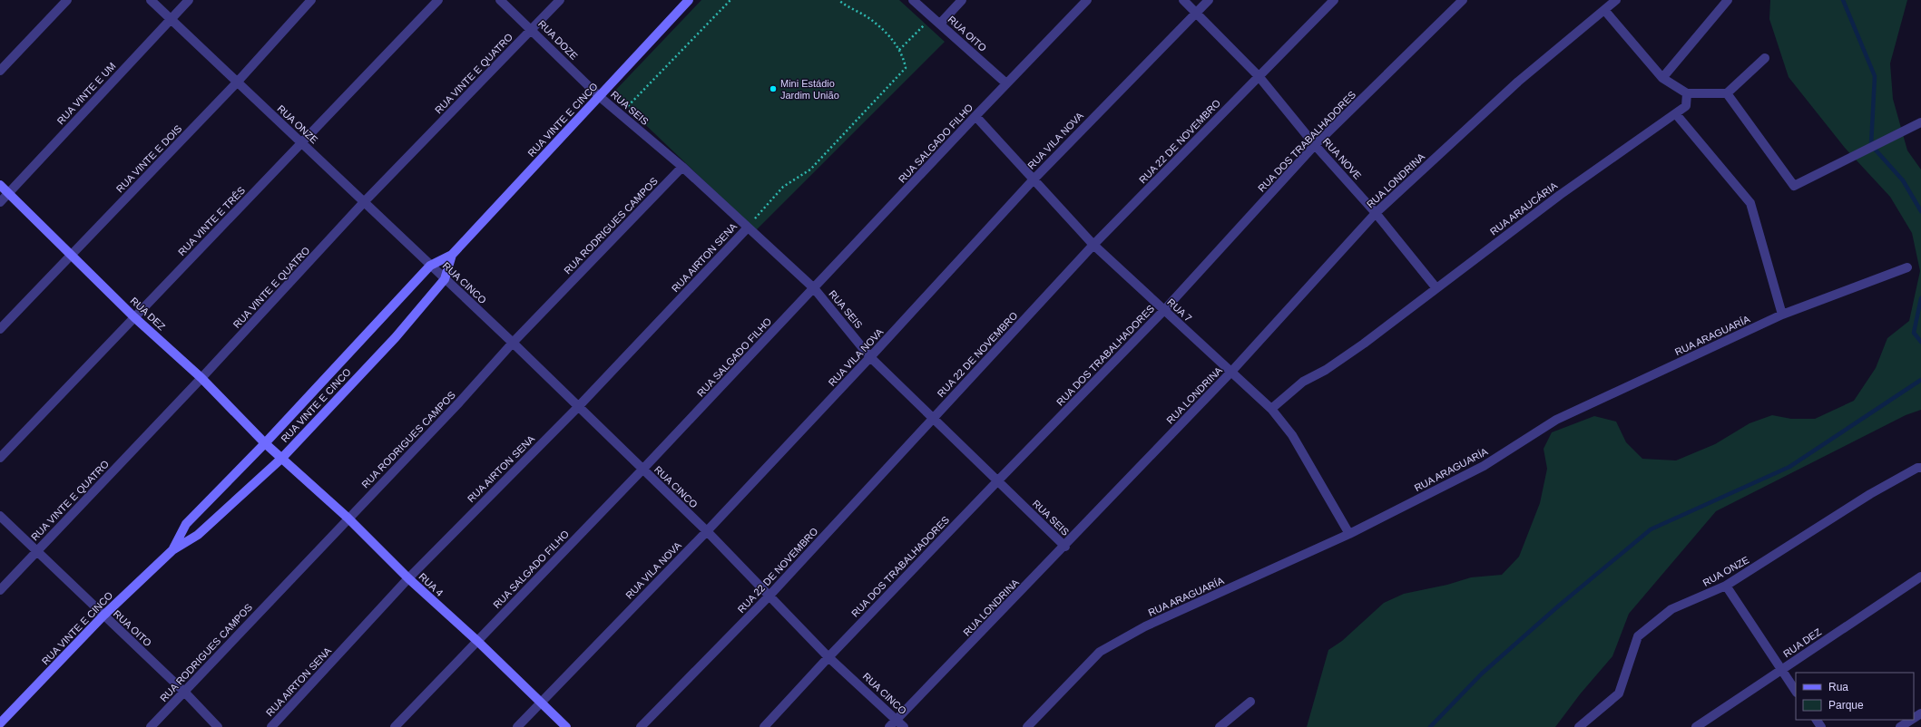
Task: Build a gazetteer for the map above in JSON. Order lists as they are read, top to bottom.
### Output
{
  "streets": {
    "street": [
      "RUA OITO",
      "RUA DOZE",
      "RUA VINTE E QUATRO",
      "RUA VINTE E UM",
      "RUA SEIS",
      "RUA VINTE E CINCO",
      "RUA ONZE",
      "RUA VILA NOVA",
      "RUA 22 DE NOVEMBRO",
      "RUA DOS TRABALHADORES",
      "RUA SALGADO FILHO",
      "RUA VINTE E DOIS",
      "RUA NOVE",
      "RUA LONDRINA",
      "RUA ARAUCÁRIA",
      "RUA VINTE E TRÊS",
      "RUA RODRIGUES CAMPOS",
      "RUA AIRTON SENA",
      "RUA CINCO",
      "RUA 7",
      "RUA DEZ",
      "RUA ARAGUARÍA",
      "RUA 4"
    ]
  },
  "crossings": [
    ["RUA OITO", "RUA VINTE E QUATRO"],
    ["RUA OITO", "RUA VINTE E CINCO"],
    ["RUA OITO", "RUA SALGADO FILHO"],
    ["RUA OITO", "RUA RODRIGUES CAMPOS"],
    ["RUA DOZE", "RUA VINTE E QUATRO"],
    ["RUA DOZE", "RUA SEIS"],
    ["RUA DOZE", "RUA VINTE E CINCO"],
    ["RUA VINTE E QUATRO", "RUA ONZE"],
    ["RUA VINTE E QUATRO", "RUA DEZ"],
    ["RUA VINTE E UM", "RUA ONZE"],
    ["RUA VINTE E UM", "RUA DEZ"],
    ["RUA SEIS", "RUA VINTE E CINCO"],
    ["RUA SEIS", "RUA VILA NOVA"],
    ["RUA SEIS", "RUA 22 DE NOVEMBRO"],
    ["RUA SEIS", "RUA DOS TRABALHADORES"],
    ["RUA SEIS", "RUA SALGADO FILHO"],
    ["RUA SEIS", "RUA LONDRINA"],
    ["RUA SEIS", "RUA RODRIGUES CAMPOS"],
    ["RUA SEIS", "RUA AIRTON SENA"],
    ["RUA VINTE E CINCO", "RUA ONZE"],
    ["RUA VINTE E CINCO", "RUA CINCO"],
    ["RUA VINTE E CINCO", "RUA DEZ"],
    ["RUA VINTE E CINCO", "RUA 4"],
    ["RUA ONZE", "RUA VINTE E DOIS"],
    ["RUA ONZE", "RUA VINTE E TRÊS"],
    ["RUA ONZE", "RUA CINCO"],
    ["RUA VILA NOVA", "RUA NOVE"],
    ["RUA VILA NOVA", "RUA CINCO"],
    ["RUA VILA NOVA", "RUA 7"],
    ["RUA VILA NOVA", "RUA 4"],
    ["RUA 22 DE NOVEMBRO", "RUA NOVE"],
    ["RUA 22 DE NOVEMBRO", "RUA CINCO"],
    ["RUA 22 DE NOVEMBRO", "RUA 7"],
    ["RUA DOS TRABALHADORES", "RUA NOVE"],
    ["RUA DOS TRABALHADORES", "RUA CINCO"],
    ["RUA DOS TRABALHADORES", "RUA 7"],
    ["RUA SALGADO FILHO", "RUA CINCO"],
    ["RUA SALGADO FILHO", "RUA 7"],
    ["RUA SALGADO FILHO", "RUA 4"],
    ["RUA VINTE E DOIS", "RUA DEZ"],
    ["RUA NOVE", "RUA LONDRINA"],
    ["RUA NOVE", "RUA ARAUCÁRIA"],
    ["RUA LONDRINA", "RUA CINCO"],
    ["RUA LONDRINA", "RUA 7"],
    ["RUA ARAUCÁRIA", "RUA 7"],
    ["RUA VINTE E TRÊS", "RUA DEZ"],
    ["RUA RODRIGUES CAMPOS", "RUA CINCO"],
    ["RUA RODRIGUES CAMPOS", "RUA 4"],
    ["RUA AIRTON SENA", "RUA CINCO"],
    ["RUA AIRTON SENA", "RUA 4"],
    ["RUA 7", "RUA ARAGUARÍA"],
    ["RUA DEZ", "RUA 4"]
  ],
  "places": ["Mini Estádio Jardim União"],
  "legend": ["Rua", "Parque"]
}
